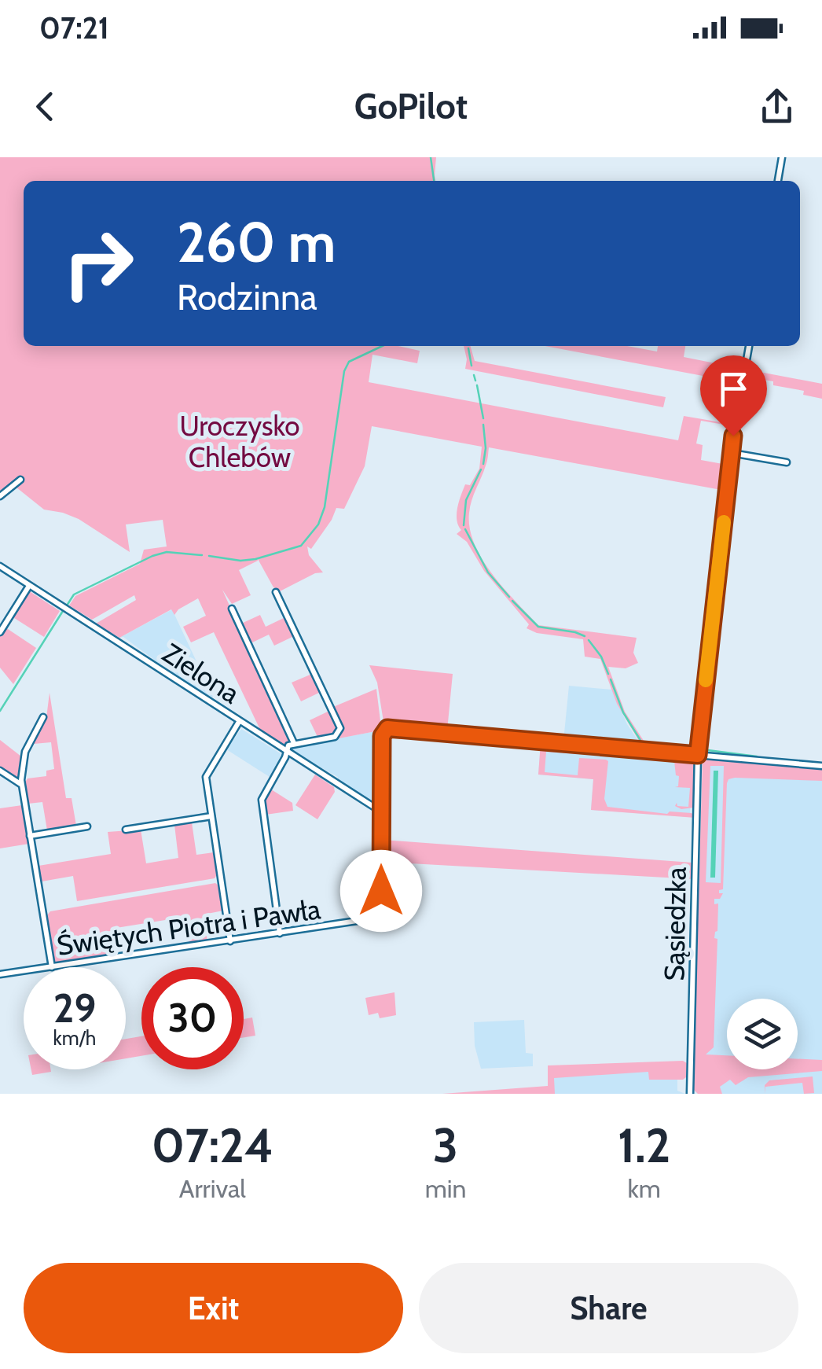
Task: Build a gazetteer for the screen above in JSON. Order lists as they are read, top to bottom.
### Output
{
  "streets": {
    "street": ["Zielona", "Sąsiedzka", "Świętych Piotra i Pawła"]
  },
  "crossings": [
    ["Zielona", "Świętych Piotra i Pawła"]
  ],
  "parks": ["Uroczysko Chlebów"],
  "page": {
    "status": "07:21",
    "header": "GoPilot",
    "turn": ["260 m", "Rodzinna"],
    "speed": "29 km/h",
    "limit": "30",
    "eta": [
      "07:24",
      "Arrival",
      "3",
      "min",
      "1.2",
      "km"
    ],
    "buttons": ["Exit", "Share"]
  }
}
